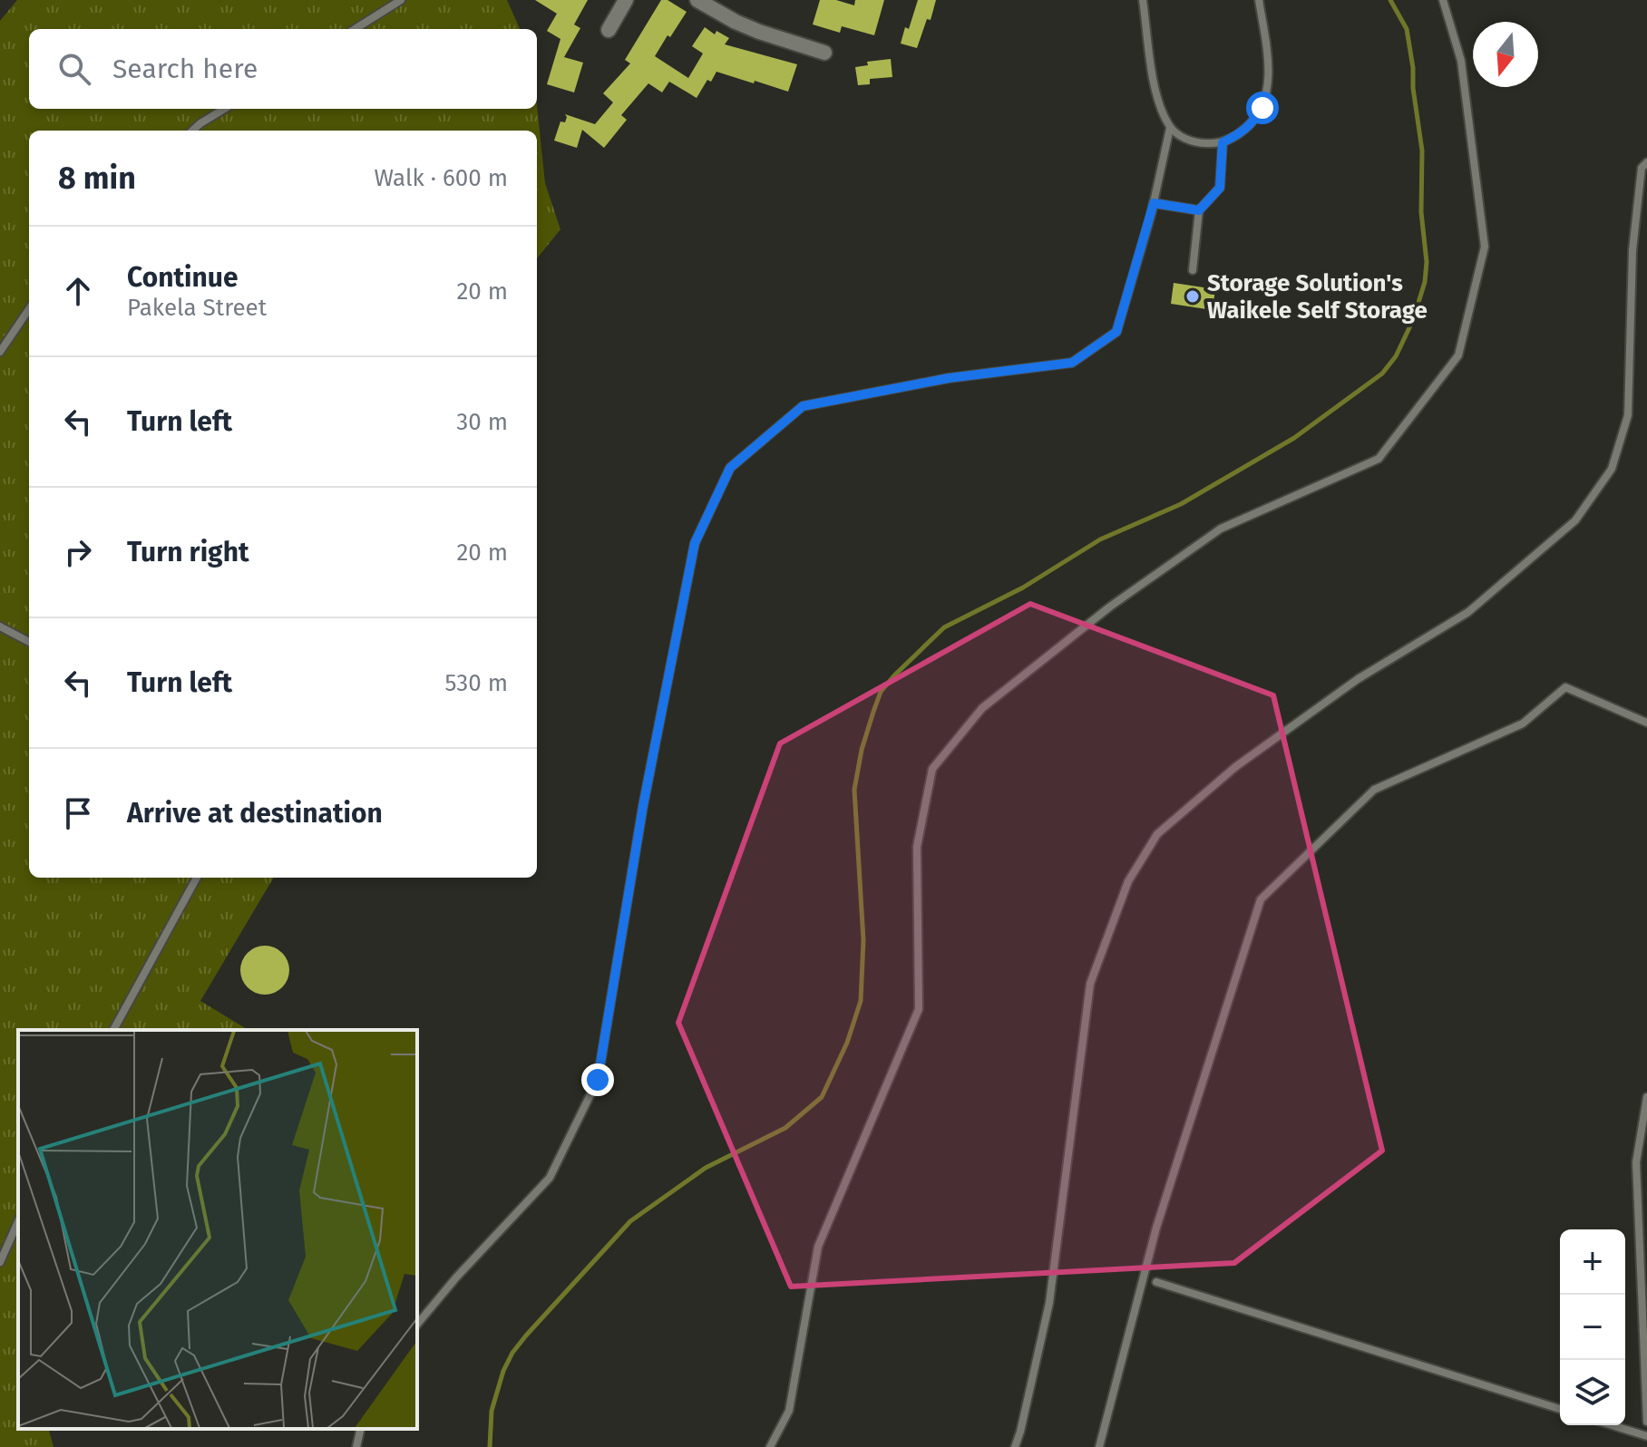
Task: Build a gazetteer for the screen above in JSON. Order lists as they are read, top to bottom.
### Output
{
  "places": ["Storage Solution's Waikele Self Storage"],
  "north": "bottom",
  "page": {
    "search": "Search here",
    "heading": ["8 min", "Walk · 600 m"],
    "list": [
      ["Continue", "Pakela Street", "20 m"],
      ["Turn left", "30 m"],
      ["Turn right", "20 m"],
      ["Turn left", "530 m"],
      "Arrive at destination"
    ],
    "map_buttons": ["+", "−"]
  }
}
